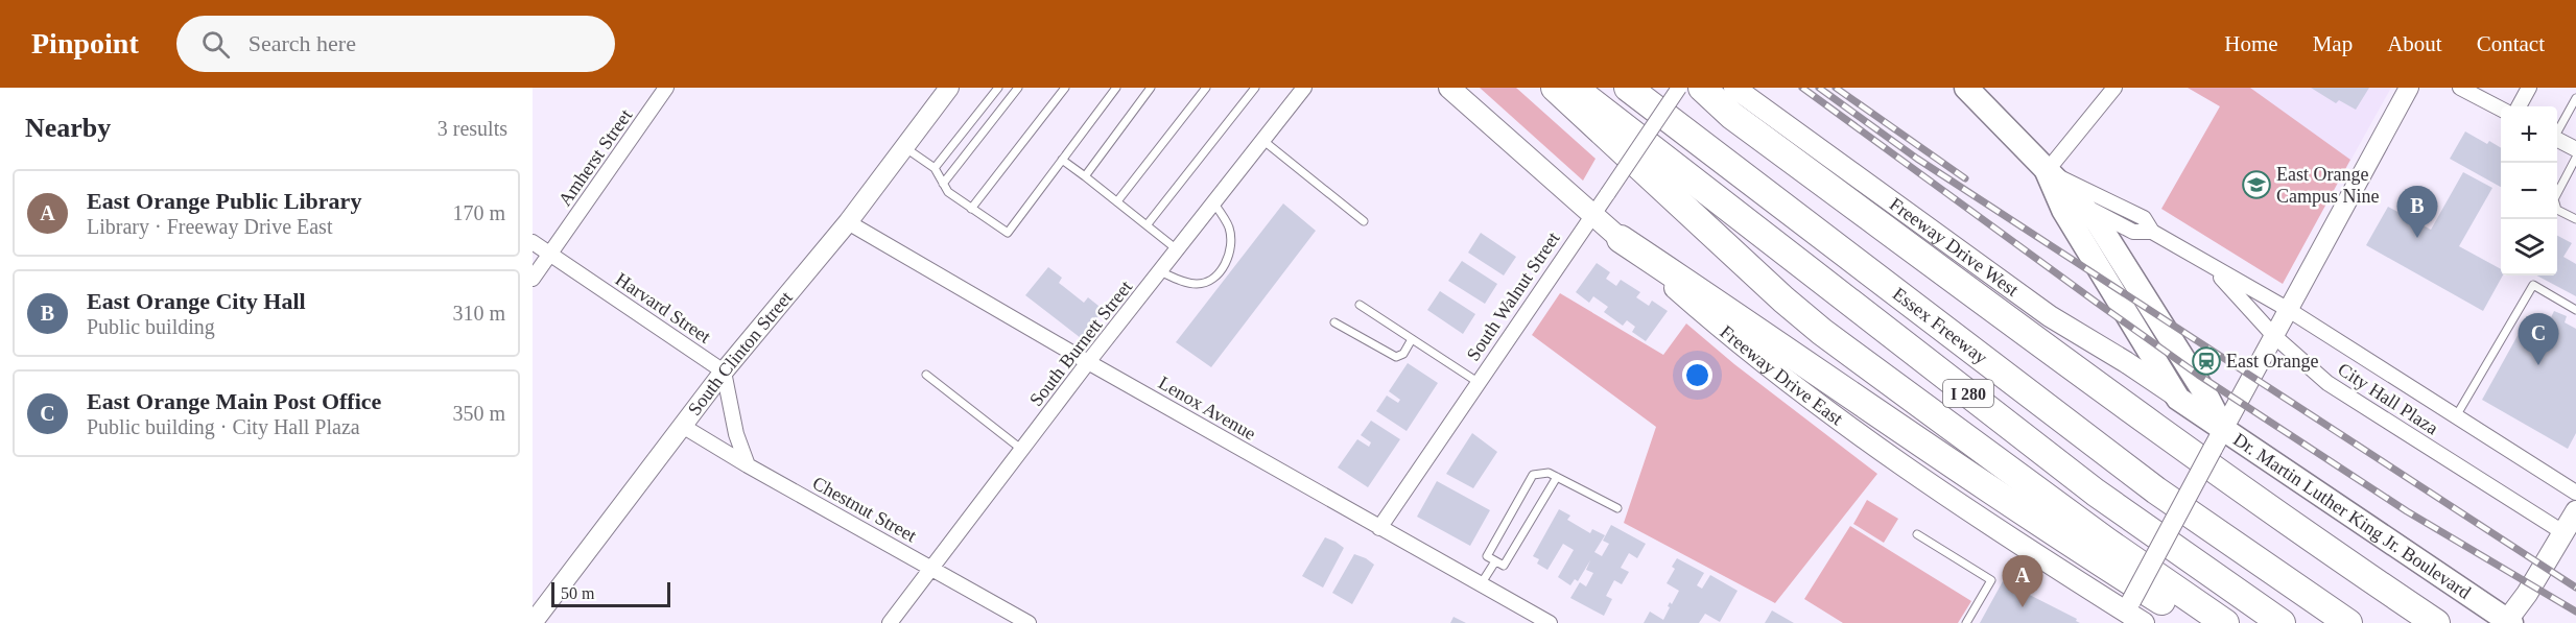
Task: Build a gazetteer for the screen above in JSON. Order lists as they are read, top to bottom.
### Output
{
  "streets": {
    "highway": ["Essex Freeway", "I 280"],
    "main road": ["Freeway Drive West", "Freeway Drive East", "Dr. Martin Luther King Jr. Boulevard"],
    "street": [
      "Amherst Street",
      "South Walnut Street",
      "Harvard Street",
      "South Burnett Street",
      "South Clinton Street",
      "City Hall Plaza",
      "Lenox Avenue",
      "Chestnut Street"
    ]
  },
  "crossings": [
    ["Amherst Street", "Harvard Street"],
    ["Freeway Drive West", "Dr. Martin Luther King Jr. Boulevard"],
    ["South Walnut Street", "Freeway Drive East"],
    ["South Walnut Street", "Lenox Avenue"],
    ["Harvard Street", "South Clinton Street"],
    ["South Burnett Street", "Lenox Avenue"],
    ["South Burnett Street", "Chestnut Street"],
    ["South Clinton Street", "Lenox Avenue"],
    ["South Clinton Street", "Chestnut Street"],
    ["City Hall Plaza", "Dr. Martin Luther King Jr. Boulevard"]
  ],
  "places": {
    "school or university": ["East Orange Campus Nine"],
    "station": ["East Orange"]
  },
  "scale_bar": "50 m",
  "page": {
    "header": "Pinpoint",
    "search": "Search here",
    "nav": [
      "Home",
      "Map",
      "About",
      "Contact"
    ],
    "heading": ["Nearby", "3 results"],
    "map_buttons": ["+", "−"],
    "list": [
      {
        "mark": "A",
        "name": "East Orange Public Library",
        "note": "Library · Freeway Drive East",
        "value": "170 m"
      },
      {
        "mark": "B",
        "name": "East Orange City Hall",
        "note": "Public building",
        "value": "310 m"
      },
      {
        "mark": "C",
        "name": "East Orange Main Post Office",
        "note": "Public building · City Hall Plaza",
        "value": "350 m"
      }
    ],
    "pins": ["B", "C", "A"],
    "scale": "50 m"
  }
}
